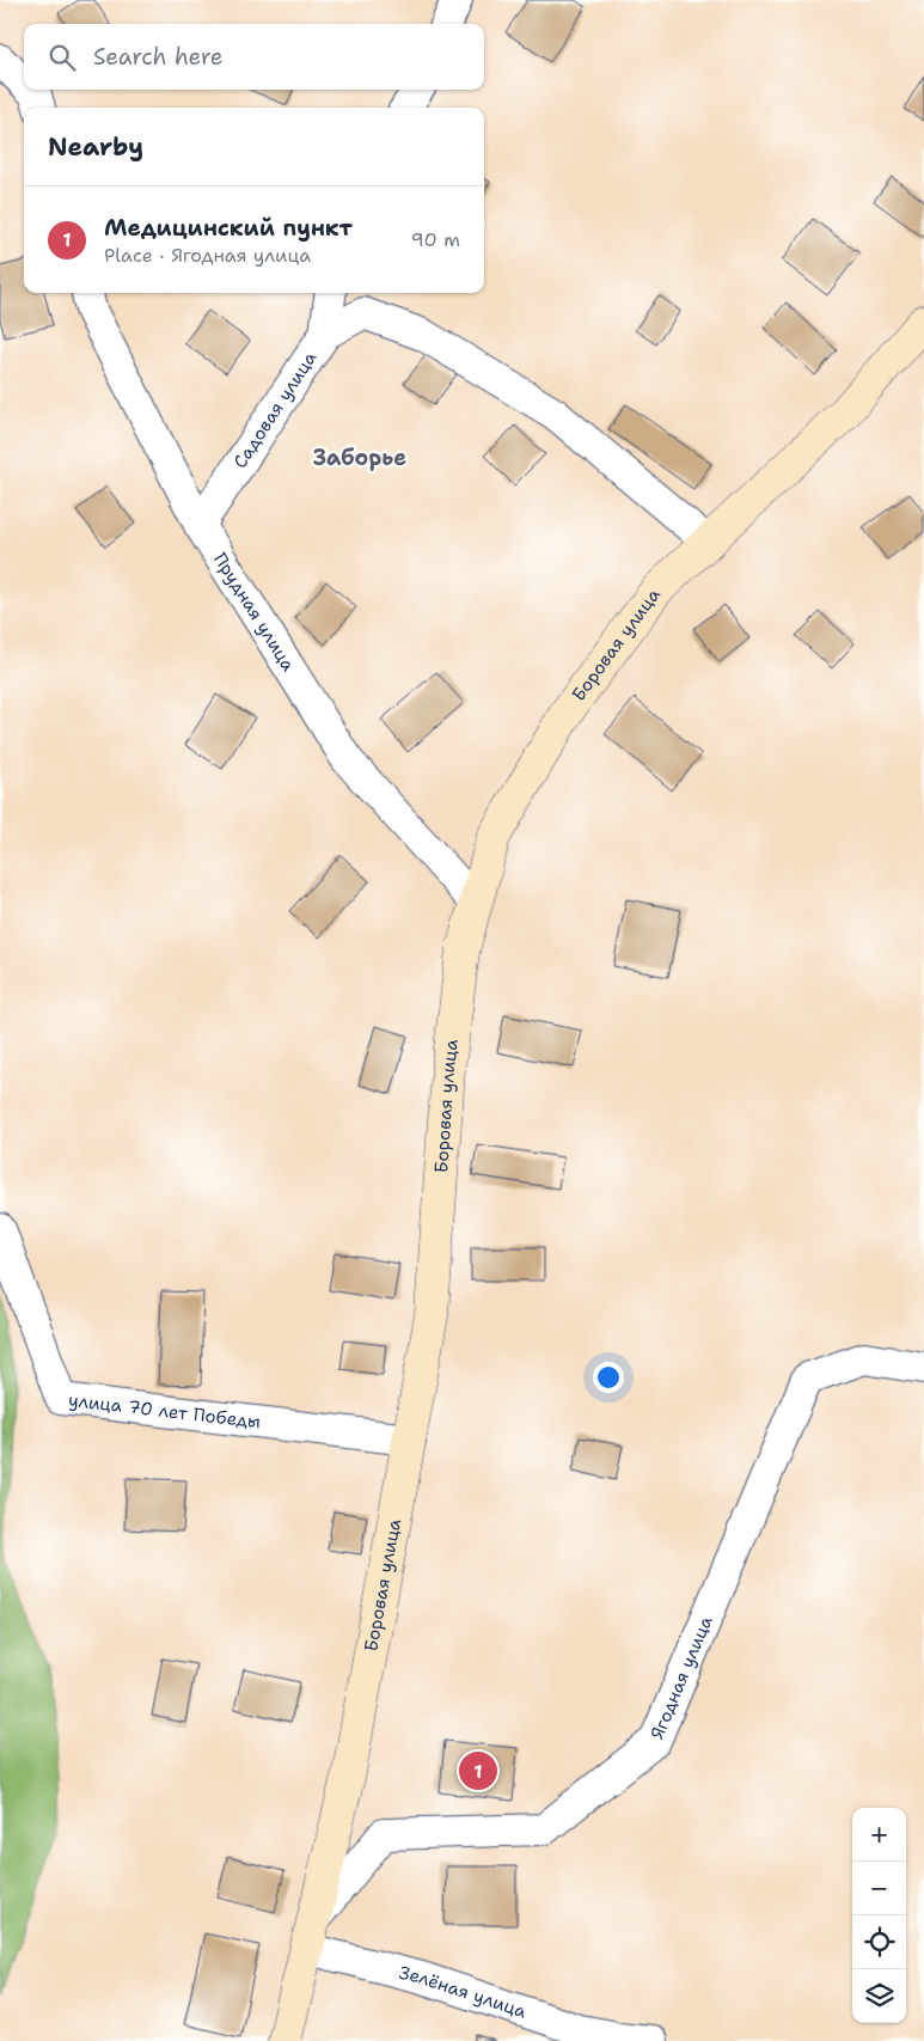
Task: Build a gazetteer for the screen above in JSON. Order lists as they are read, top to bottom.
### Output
{
  "streets": {
    "main road": ["Боровая улица"],
    "street": [
      "Садовая улица",
      "Прудная улица",
      "улица 70 лет Победы",
      "Ягодная улица",
      "Зелёная улица"
    ]
  },
  "crossings": [
    ["Садовая улица", "Прудная улица"],
    ["Прудная улица", "Боровая улица"],
    ["Боровая улица", "улица 70 лет Победы"],
    ["Боровая улица", "Ягодная улица"],
    ["Боровая улица", "Зелёная улица"],
    ["Ягодная улица", "Зелёная улица"]
  ],
  "districts": ["Заборье"],
  "page": {
    "search": "Search here",
    "heading": "Nearby",
    "list": [
      {
        "mark": "1",
        "name": "Медицинский пункт",
        "note": "Place · Ягодная улица",
        "value": "90 m"
      }
    ],
    "pins": "1",
    "map_buttons": ["+", "−"]
  }
}
